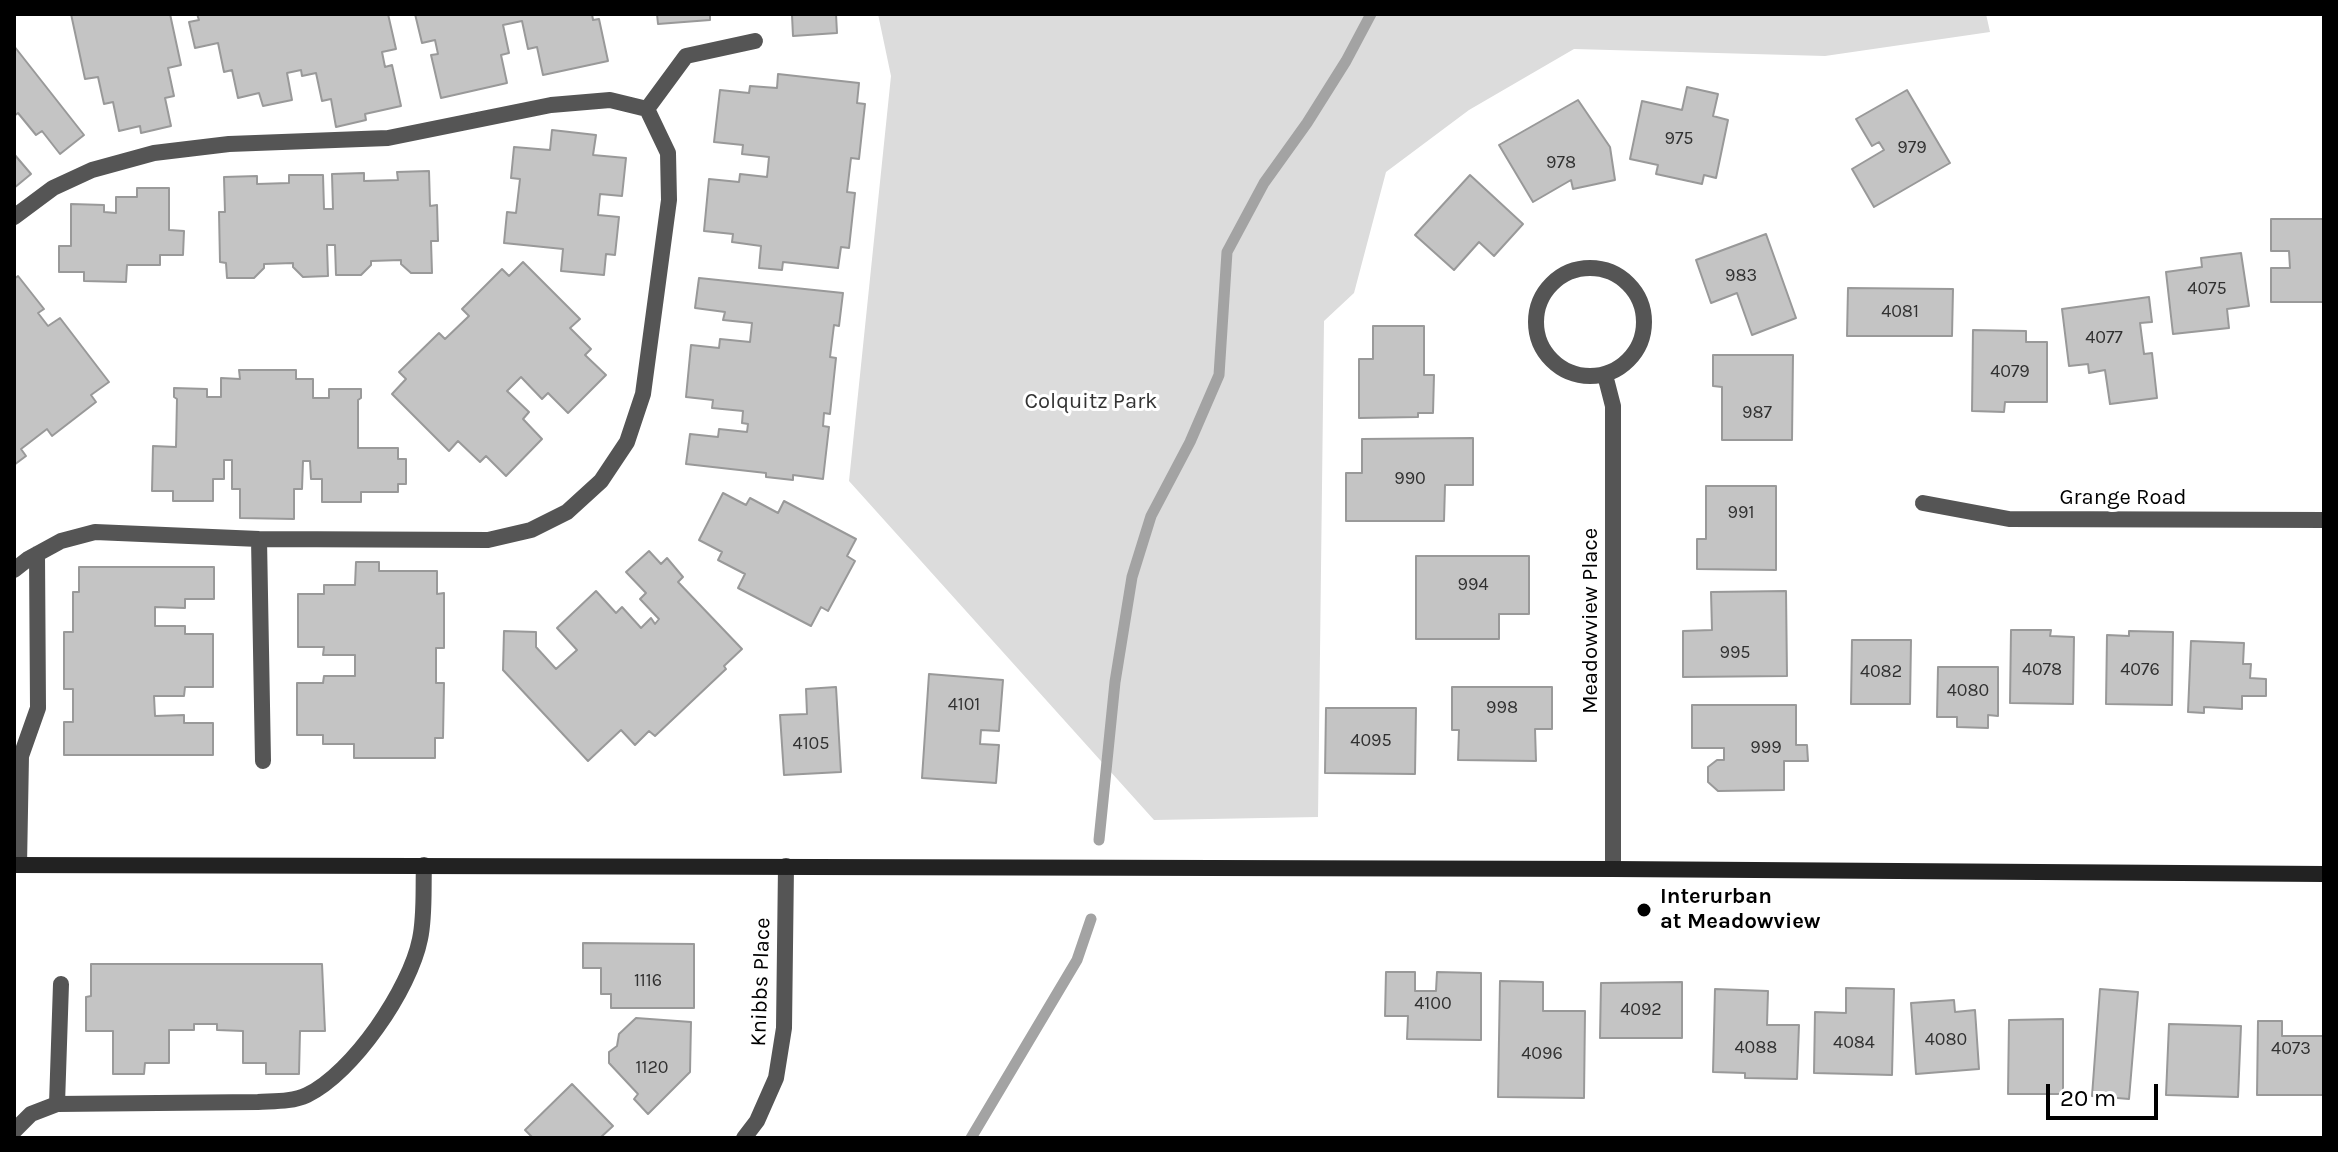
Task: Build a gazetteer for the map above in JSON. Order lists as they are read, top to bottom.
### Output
{
  "streets": {
    "street": ["Grange Road", "Meadowview Place", "Knibbs Place"]
  },
  "parks": ["Colquitz Park"],
  "places": ["Interurban at Meadowview"],
  "house_numbers": [
    "975",
    "979",
    "978",
    "983",
    "4075",
    "4081",
    "4077",
    "4079",
    "987",
    "990",
    "991",
    "994",
    "995",
    "4078",
    "4076",
    "4082",
    "4080",
    "4101",
    "998",
    "4095",
    "4105",
    "999",
    "1116",
    "4100",
    "4092",
    "4080",
    "4084",
    "4088",
    "4073",
    "4096",
    "1120"
  ],
  "scale_bar": "20 m"
}
